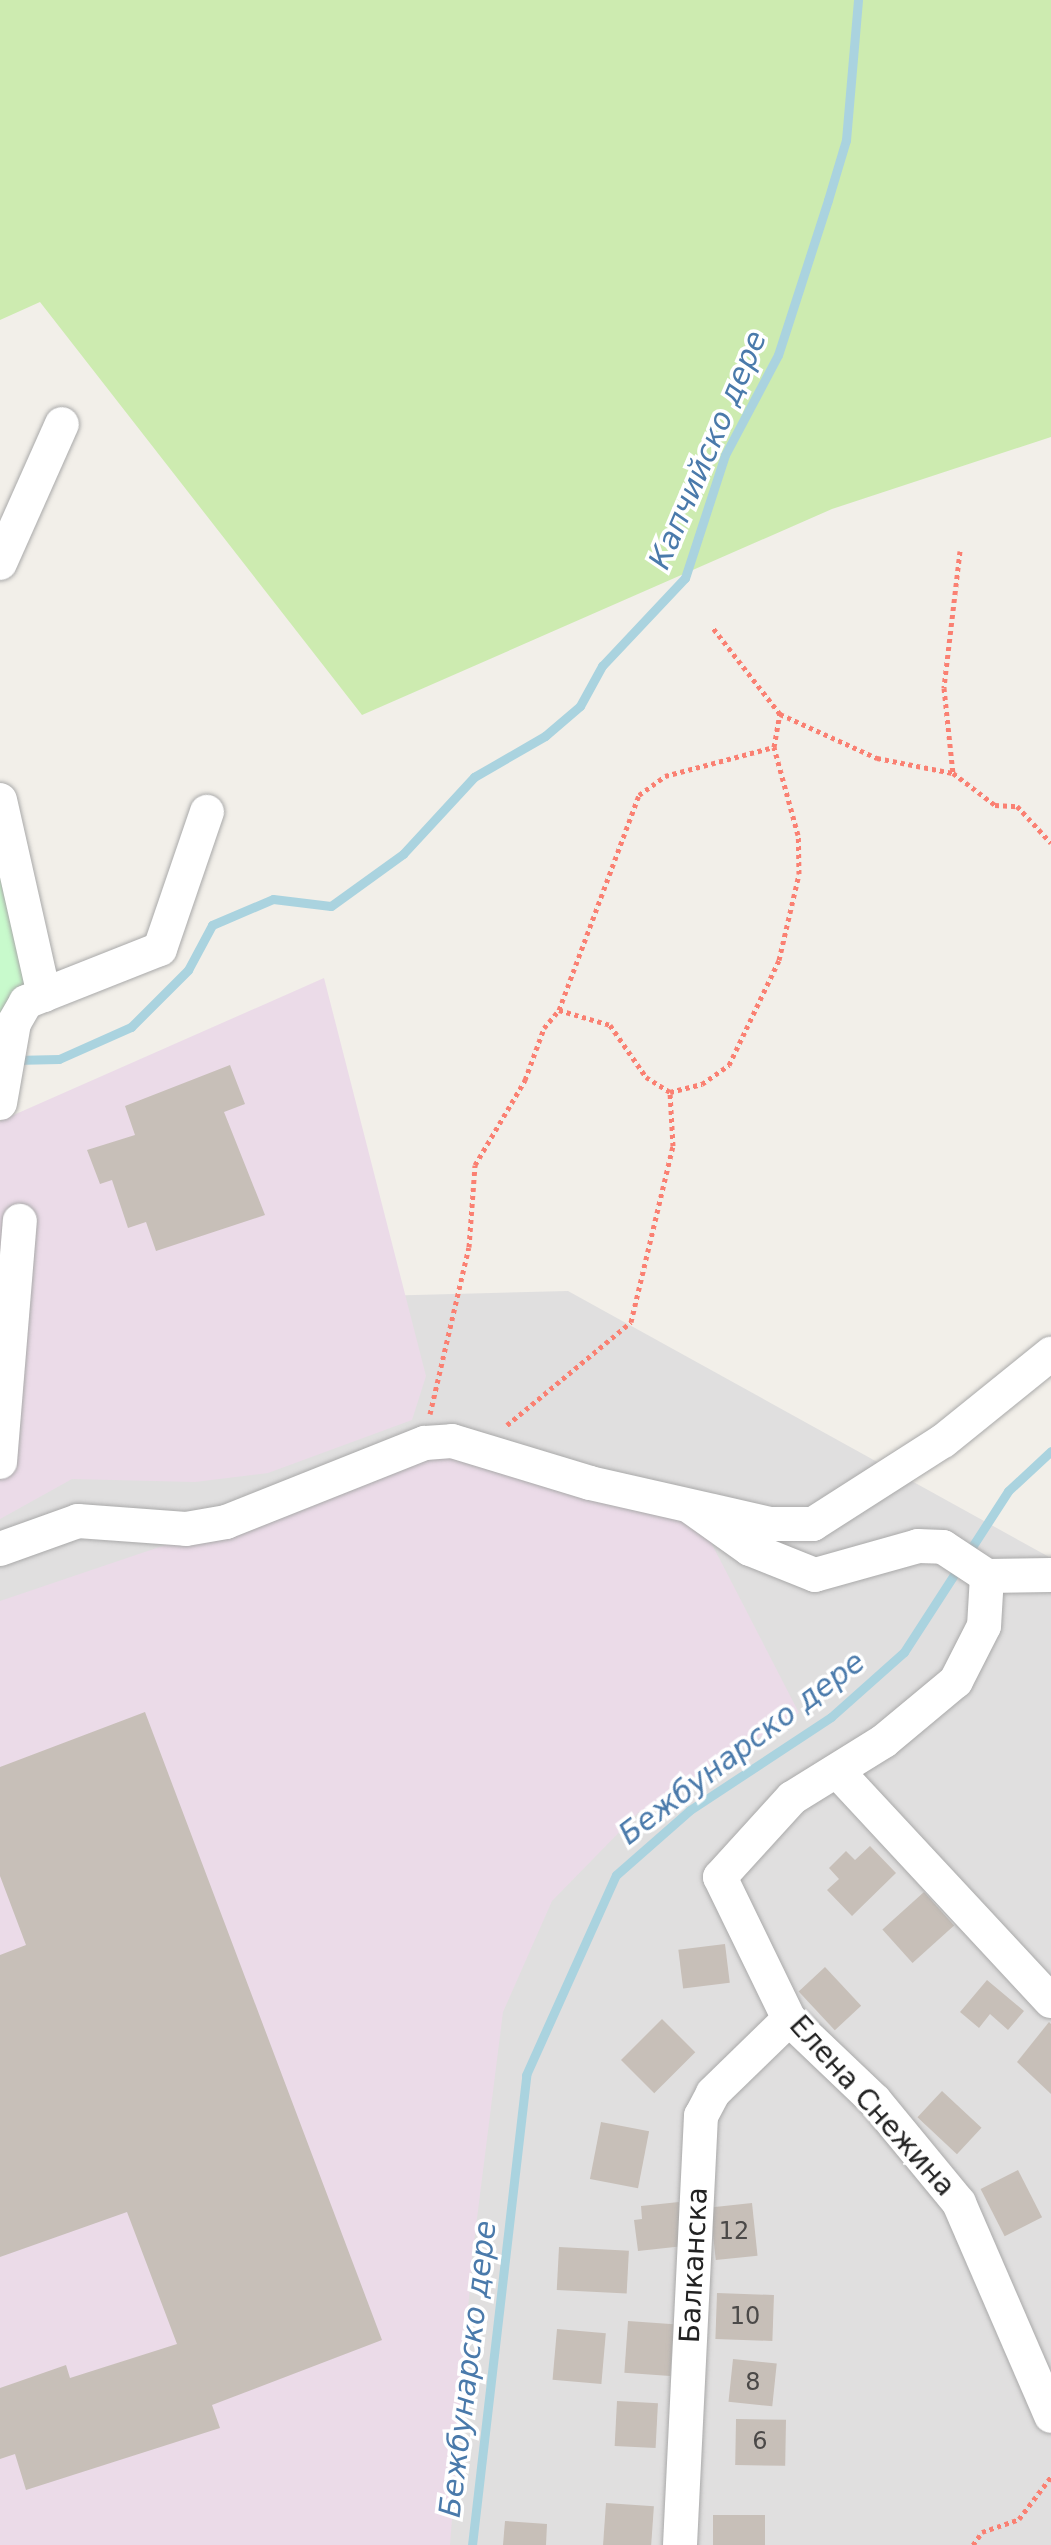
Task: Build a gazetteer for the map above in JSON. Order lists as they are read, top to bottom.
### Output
{
  "streets": {
    "street": ["Елена Снежина", "Балканска"]
  },
  "crossings": [
    ["Елена Снежина", "Балканска"]
  ],
  "water": ["Капчийско дере", "Бежбунарско дере"],
  "house_numbers": [
    "12",
    "10",
    "8",
    "6"
  ]
}
